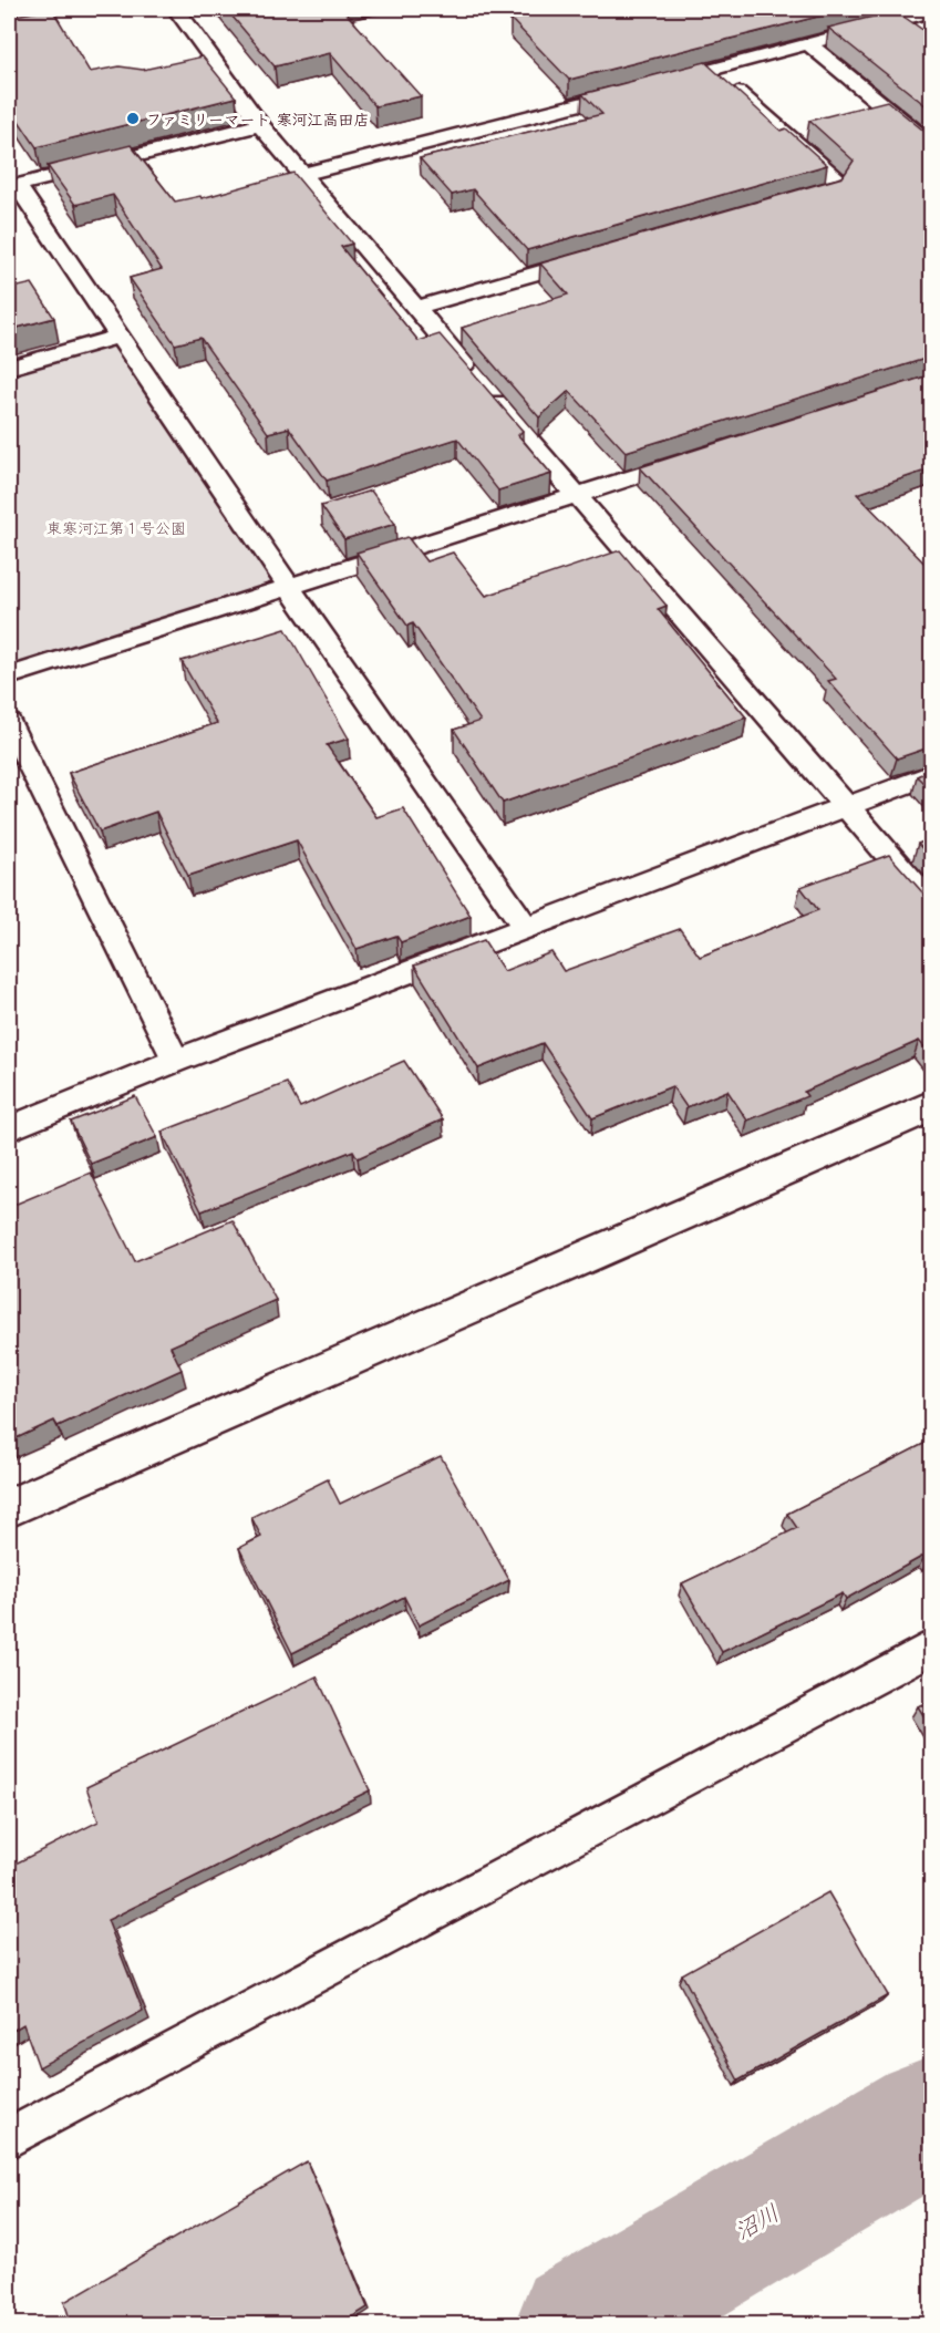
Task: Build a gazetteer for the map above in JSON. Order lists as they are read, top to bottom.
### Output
{
  "water": ["沼川"],
  "parks": ["東寒河江第１号公園"],
  "places": ["ファミリーマート 寒河江高田店"]
}
